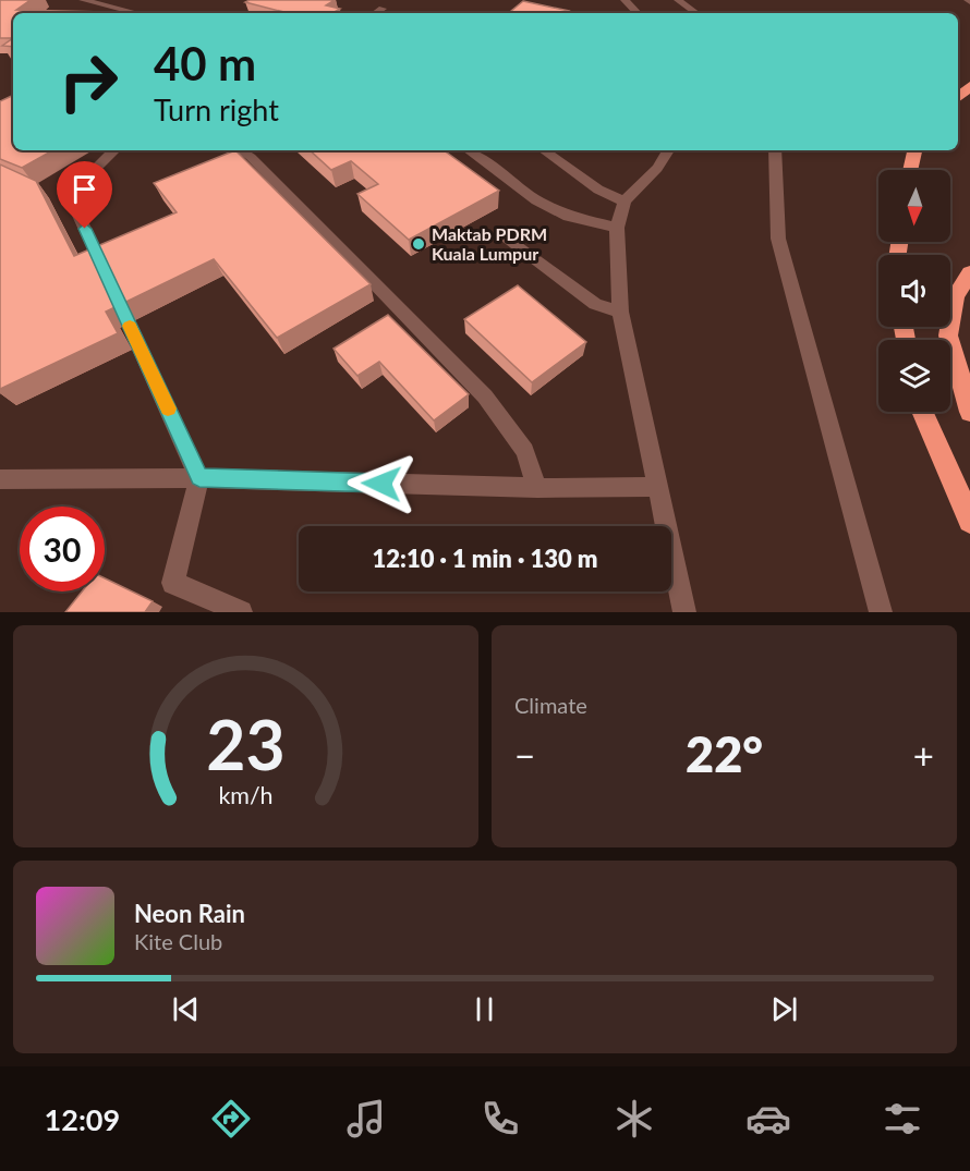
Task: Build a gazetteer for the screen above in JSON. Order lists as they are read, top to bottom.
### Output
{
  "places": ["Maktab PDRM Kuala Lumpur"],
  "north": "bottom",
  "page": {
    "turn": ["40 m", "Turn right"],
    "limit": "30",
    "trip": "12:10 · 1 min · 130 m",
    "tile": "Climate",
    "heat": ["−", "22°", "+"],
    "song": ["Neon Rain", "Kite Club"],
    "tabs": "12:09",
    "gauge": ["23", "km/h"]
  }
}
